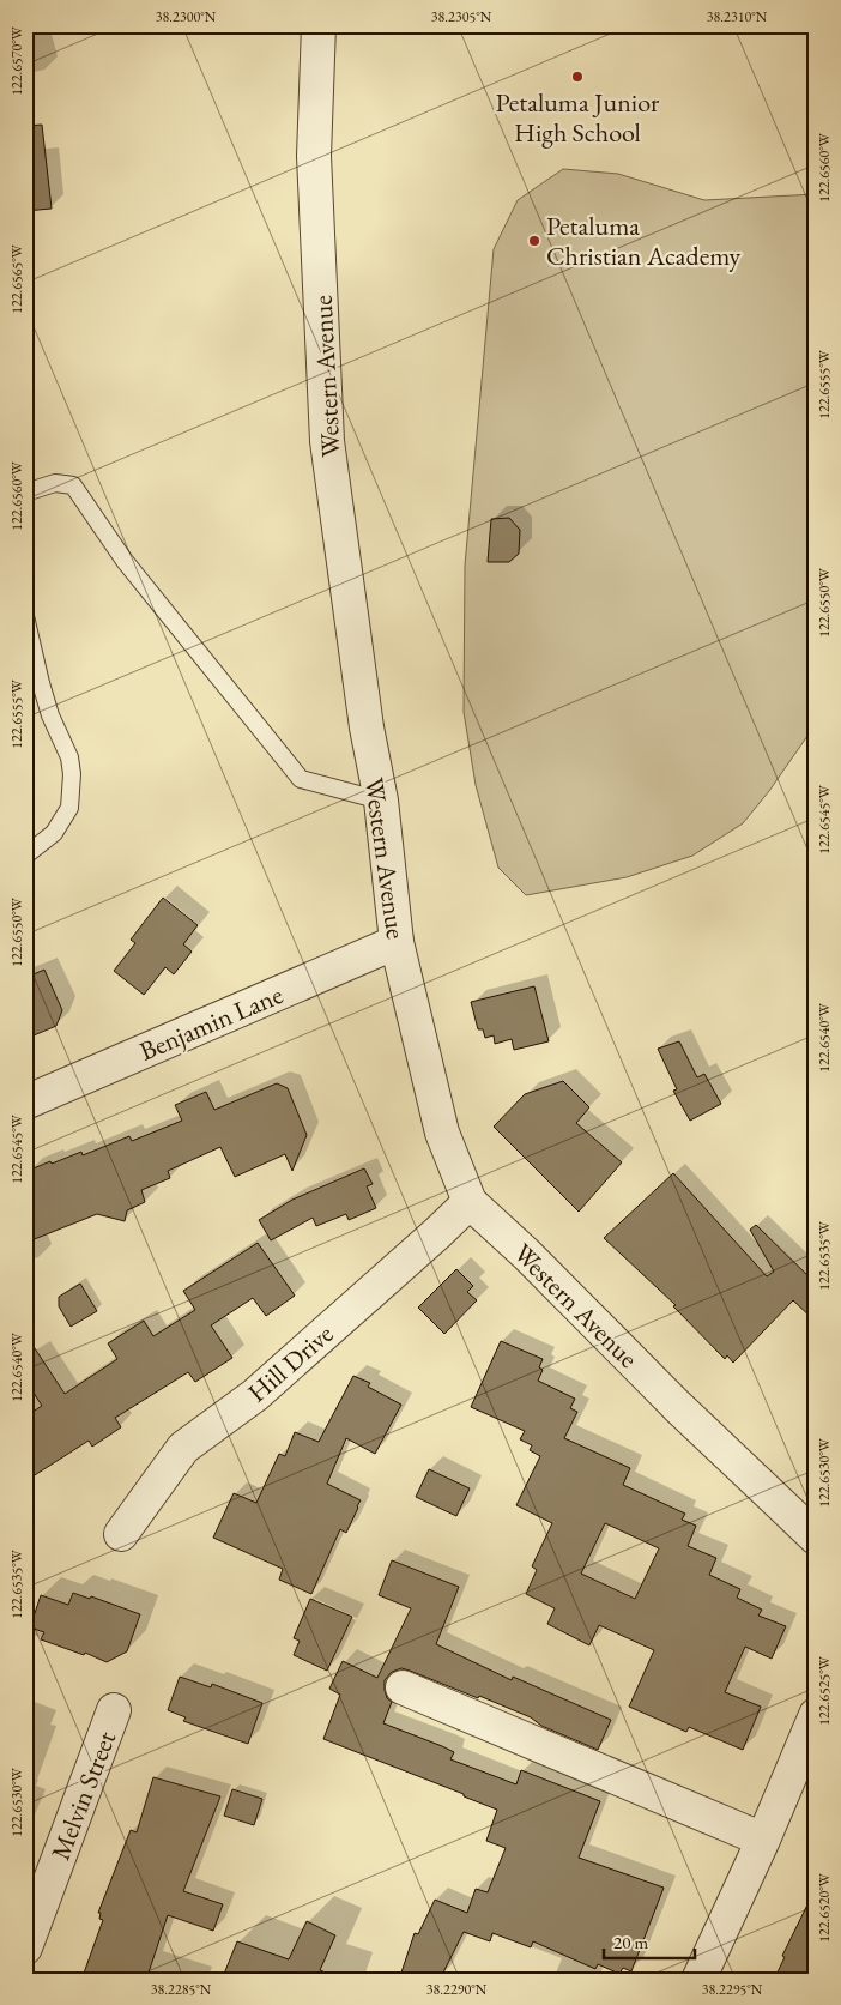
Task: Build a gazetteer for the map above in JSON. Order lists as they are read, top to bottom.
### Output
{
  "streets": {
    "street": [
      "Western Avenue",
      "Benjamin Lane",
      "Hill Drive",
      "Melvin Street"
    ]
  },
  "crossings": [
    ["Western Avenue", "Benjamin Lane"],
    ["Western Avenue", "Hill Drive"]
  ],
  "places": ["Petaluma Junior High School", "Petaluma Christian Academy"],
  "scale_bar": "20 m",
  "coordinates": [
    "38.2300°N",
    "38.2305°N",
    "38.2310°N",
    "122.6570°W",
    "122.6560°W",
    "122.6565°W",
    "122.6555°W",
    "122.6550°W",
    "122.6545°W",
    "122.6540°W",
    "122.6535°W",
    "122.6530°W",
    "122.6525°W",
    "122.6520°W",
    "38.2285°N",
    "38.2290°N",
    "38.2295°N"
  ]
}
